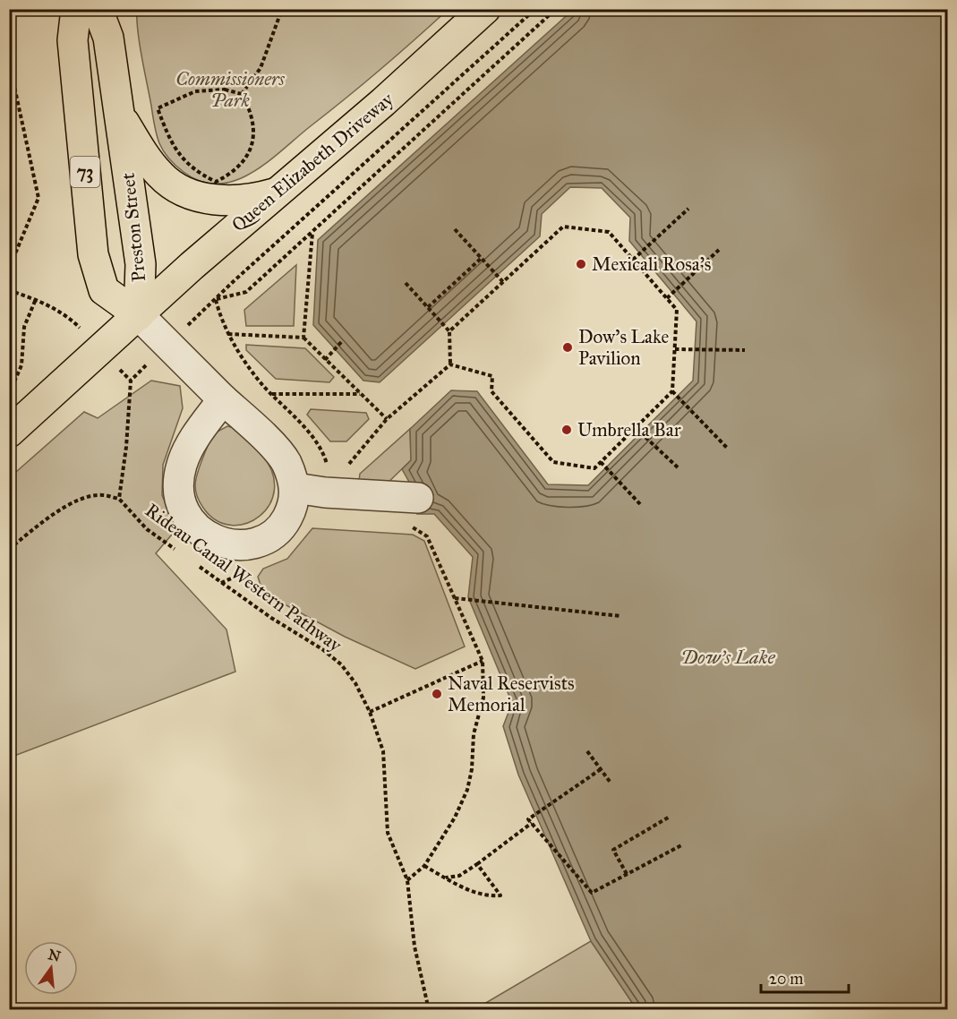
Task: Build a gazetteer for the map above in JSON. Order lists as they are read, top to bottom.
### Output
{
  "streets": {
    "main road": ["Queen Elizabeth Driveway", "73", "Preston Street"],
    "path": ["Rideau Canal Western Pathway"]
  },
  "crossings": [
    ["Queen Elizabeth Driveway", "Preston Street"]
  ],
  "water": ["Dow's Lake"],
  "parks": ["Commissioners Park"],
  "places": [
    "Mexicali Rosa's",
    "Dow's Lake Pavilion",
    "Umbrella Bar",
    "Naval Reservists Memorial"
  ],
  "scale_bar": "20 m",
  "north": "top"
}
